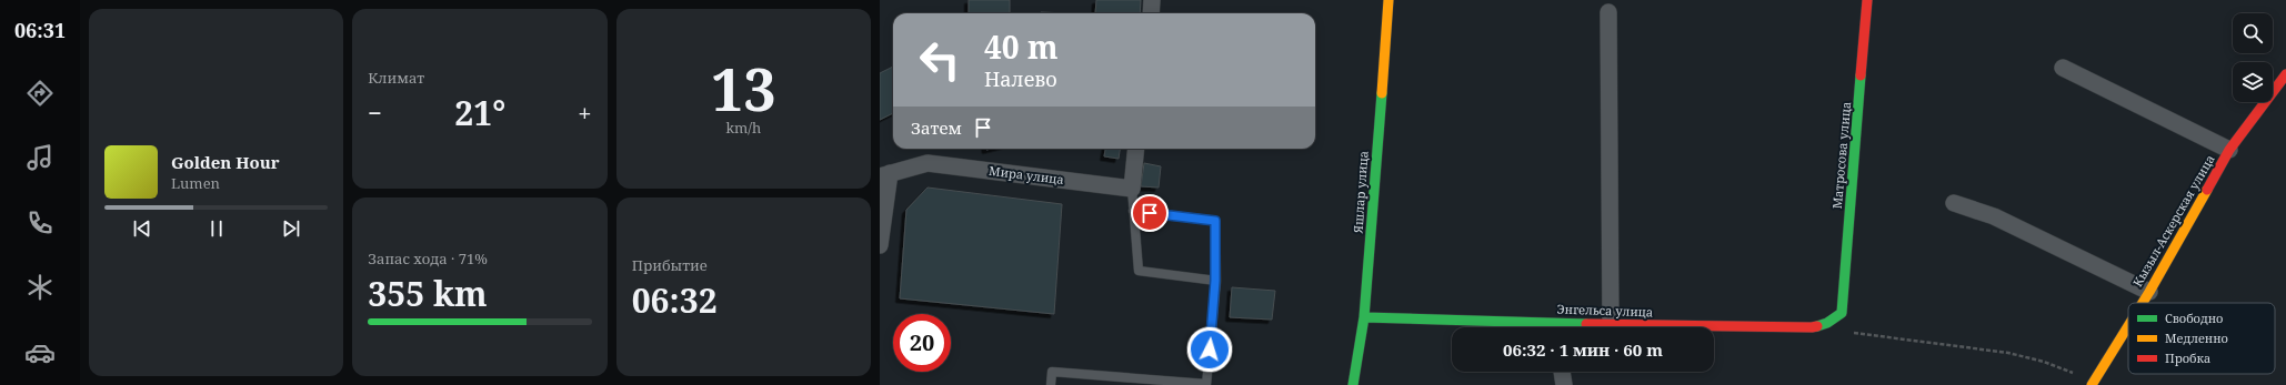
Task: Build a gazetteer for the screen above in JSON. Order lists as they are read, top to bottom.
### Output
{
  "streets": {
    "street": [
      "Матросова улица",
      "Мира улица",
      "Яшлар улица",
      "Кызыл-Аскерская улица",
      "Энгельса улица"
    ]
  },
  "crossings": [
    ["Матросова улица", "Энгельса улица"],
    ["Яшлар улица", "Энгельса улица"]
  ],
  "legend": ["Свободно", "Медленно", "Пробка"],
  "page": {
    "tabs": "06:31",
    "tile": [
      "Климат",
      ["13", "km/h"],
      ["Запас хода · 71%", "355 km"],
      ["Прибытие", "06:32"]
    ],
    "turn": ["40 m", "Налево"],
    "heat": ["−", "21°", "+"],
    "then": "Затем",
    "song": ["Golden Hour", "Lumen"],
    "limit": "20",
    "trip": "06:32 · 1 мин · 60 m"
  }
}
